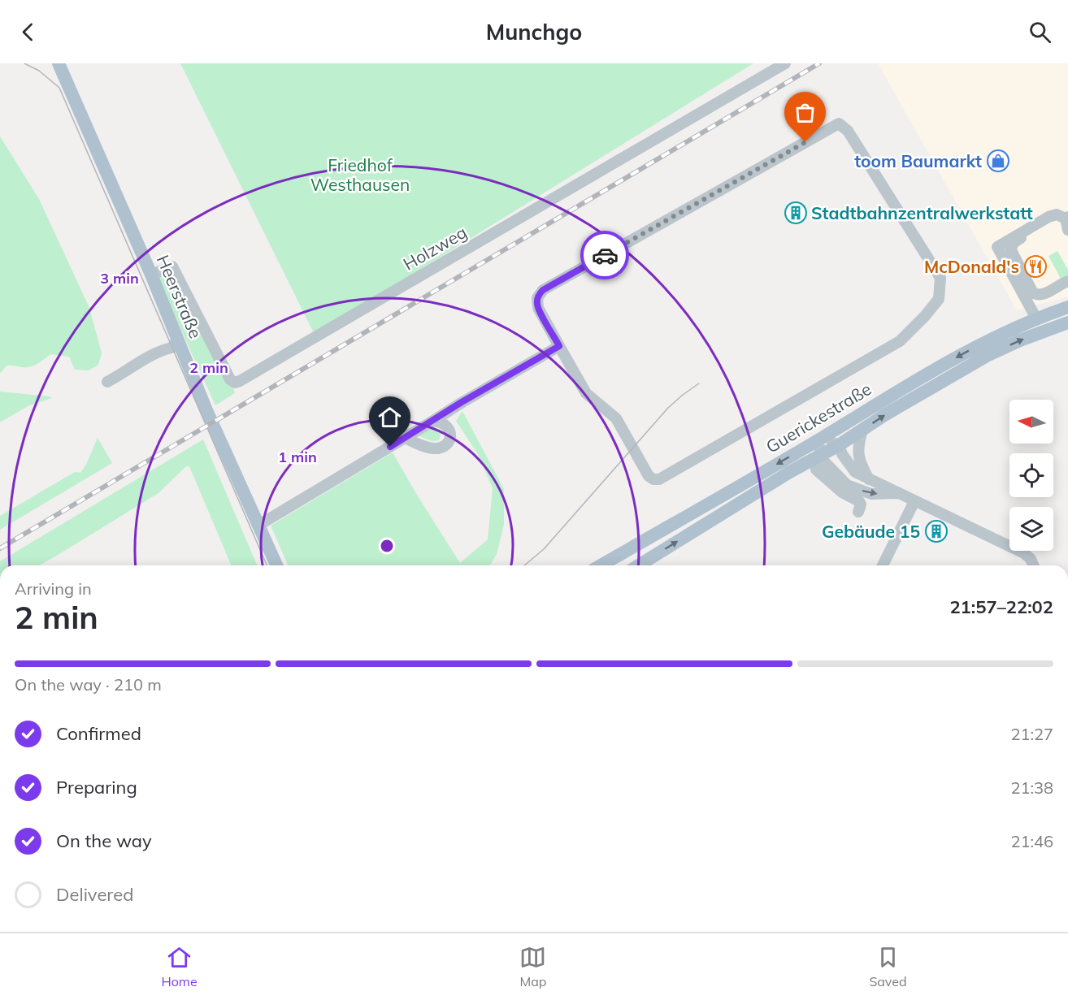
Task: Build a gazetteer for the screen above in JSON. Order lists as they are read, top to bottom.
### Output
{
  "streets": {
    "main road": ["Heerstraße", "Guerickestraße"],
    "lane": ["Holzweg"]
  },
  "crossings": [
    ["Holzweg", "Heerstraße"]
  ],
  "parks": ["Friedhof Westhausen"],
  "places": {
    "shop": ["toom Baumarkt"],
    "building": ["Stadtbahnzentralwerkstatt", "Gebäude 15"],
    "restaurant": ["McDonald's"]
  },
  "north": "left",
  "page": {
    "header": "Munchgo",
    "heading": ["2 min", "Arriving in", "21:57–22:02"],
    "bar": "On the way · 210 m",
    "list": [
      ["Confirmed", "21:27"],
      ["Preparing", "21:38"],
      ["On the way", "21:46"],
      "Delivered"
    ],
    "tabs": ["Home", "Map", "Saved"]
  },
  "rings": ["3 min", "2 min", "1 min"]
}
